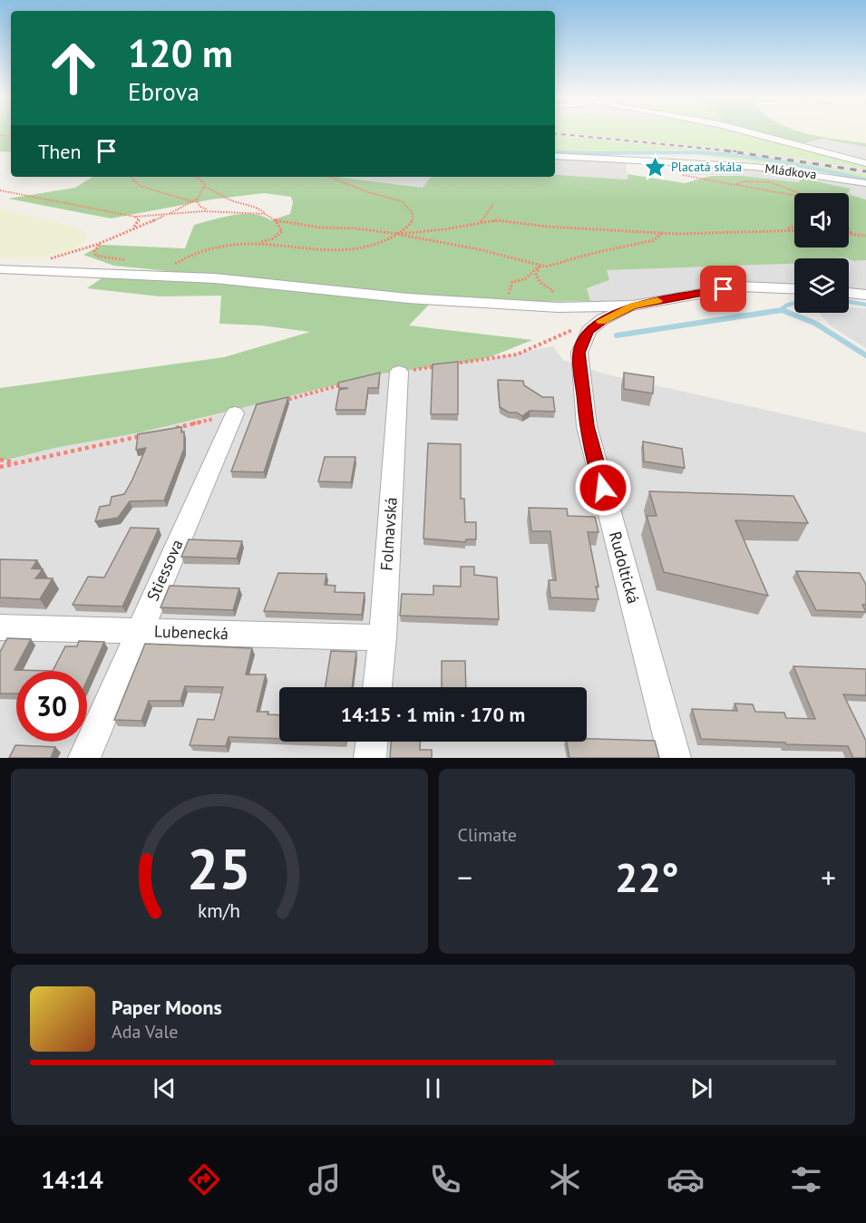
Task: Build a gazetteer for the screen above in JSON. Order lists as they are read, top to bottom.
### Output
{
  "streets": {
    "street": [
      "Mládkova",
      "Folmavská",
      "Rudoltická",
      "Stiessova",
      "Lubenecká"
    ]
  },
  "crossings": [
    ["Folmavská", "Lubenecká"],
    ["Stiessova", "Lubenecká"]
  ],
  "places": {
    "place": ["Placatá skála"]
  },
  "page": {
    "turn": ["120 m", "Ebrova"],
    "then": "Then",
    "limit": "30",
    "trip": "14:15 · 1 min · 170 m",
    "tile": "Climate",
    "heat": ["−", "22°", "+"],
    "song": ["Paper Moons", "Ada Vale"],
    "tabs": "14:14",
    "gauge": ["25", "km/h"]
  }
}
